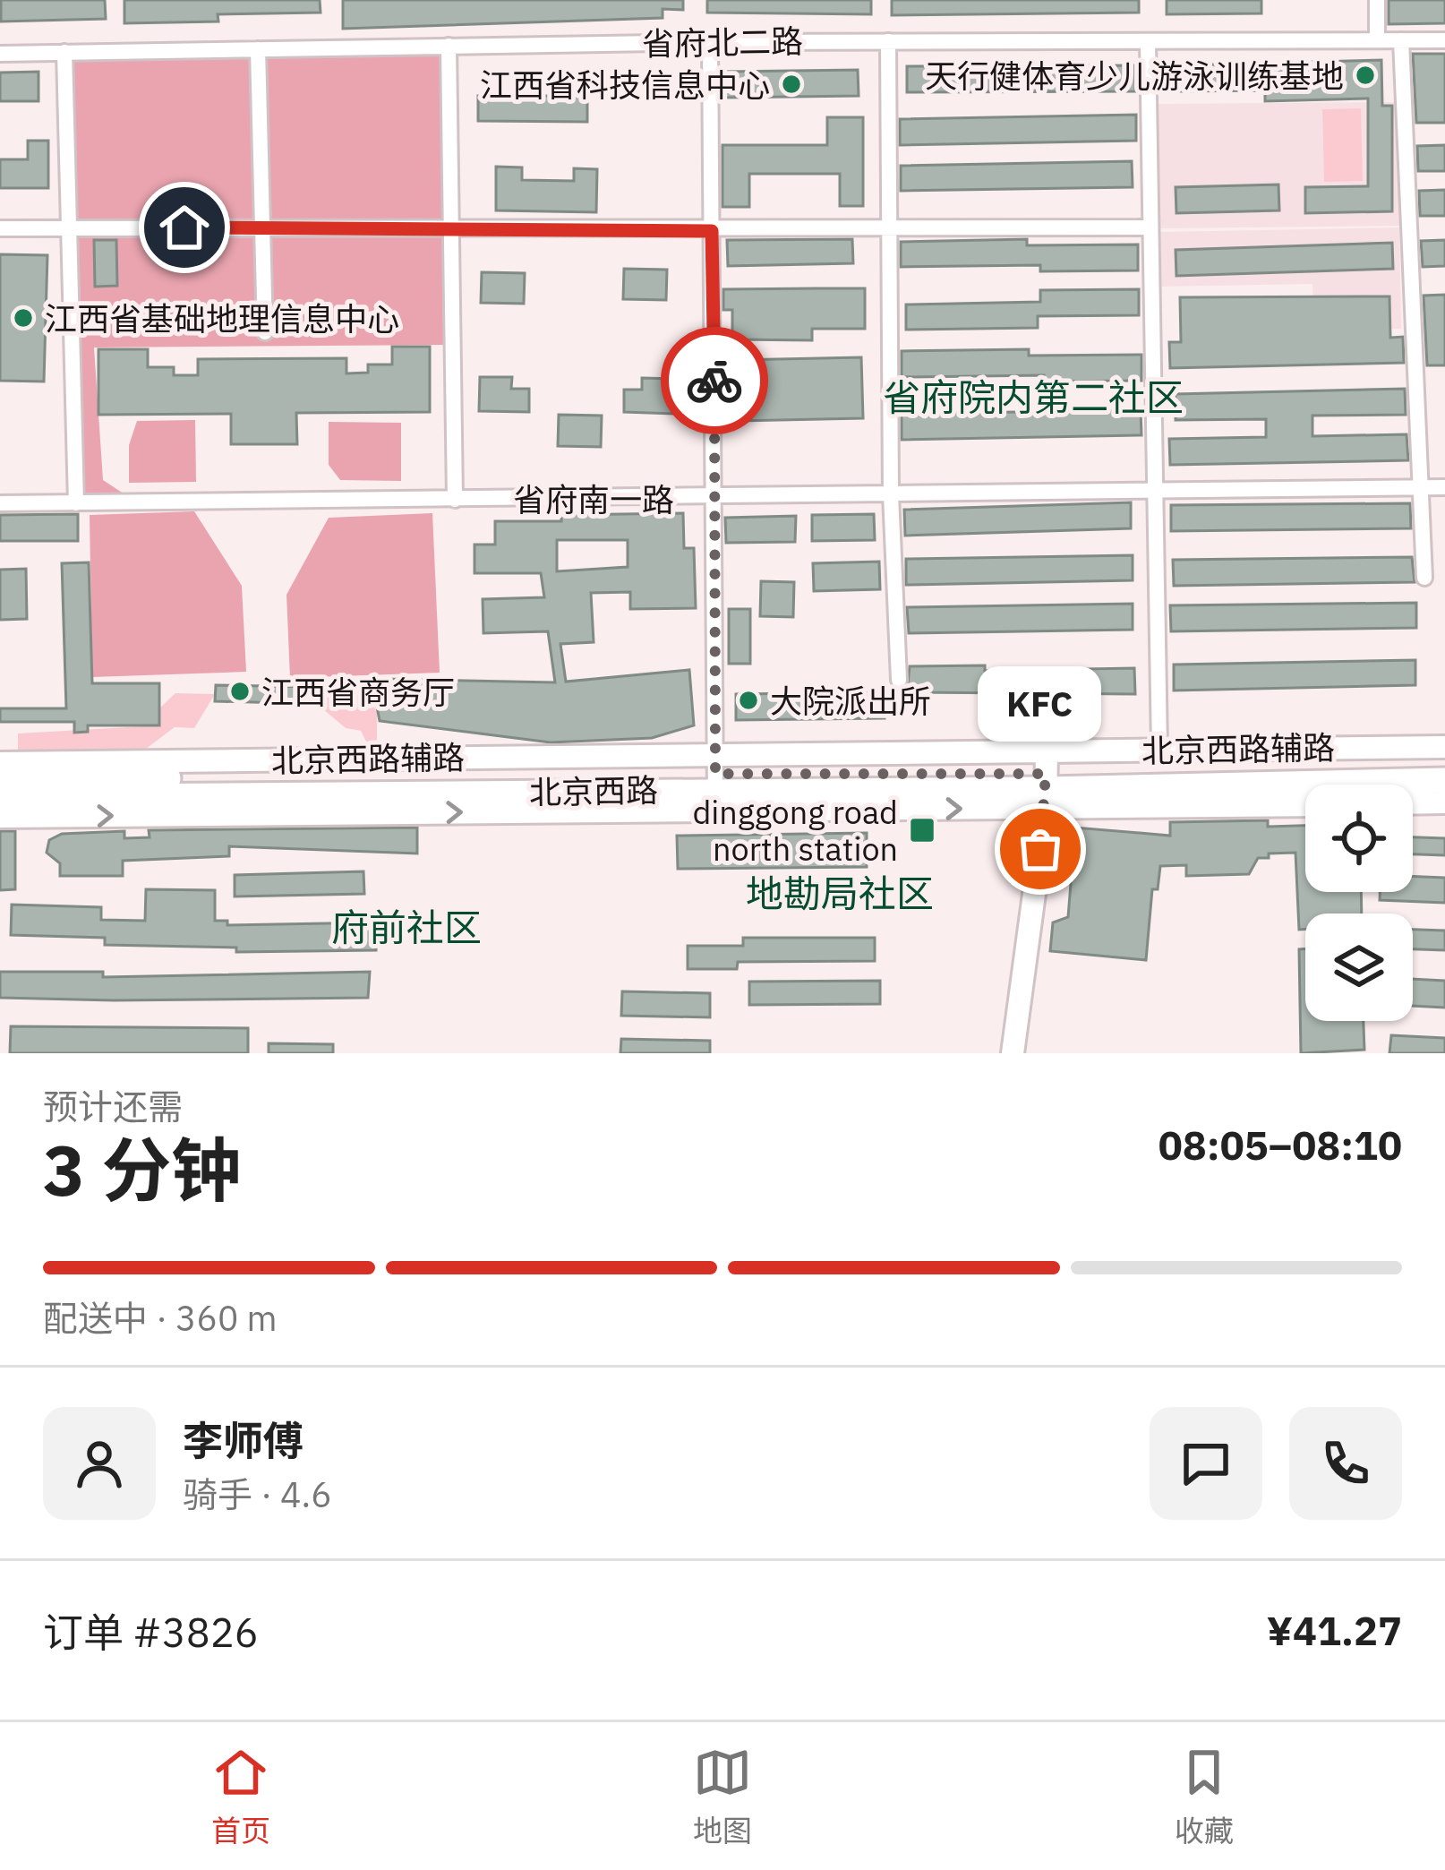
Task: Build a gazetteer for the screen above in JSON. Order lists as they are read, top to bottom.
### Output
{
  "streets": {
    "main road": ["北京西路辅路", "北京西路"],
    "street": ["省府北二路", "省府南一路"]
  },
  "crossings": [
    ["北京西路辅路", "北京西路"]
  ],
  "districts": ["省府院内第二社区", "地勘局社区", "府前社区"],
  "places": {
    "other": [
      "天行健体育少儿游泳训练基地",
      "江西省科技信息中心",
      "江西省基础地理信息中心",
      "江西省商务厅",
      "大院派出所",
      "KFC"
    ],
    "transit": ["dinggong road north station"]
  },
  "page": {
    "bubble": "KFC",
    "heading": ["3 分钟", "预计还需", "08:05–08:10"],
    "panel": [
      "李师傅",
      "骑手 · 4.6",
      "订单 #3826",
      "¥41.27"
    ],
    "bar": "配送中 · 360 m",
    "tabs": ["首页", "地图", "收藏"]
  }
}
